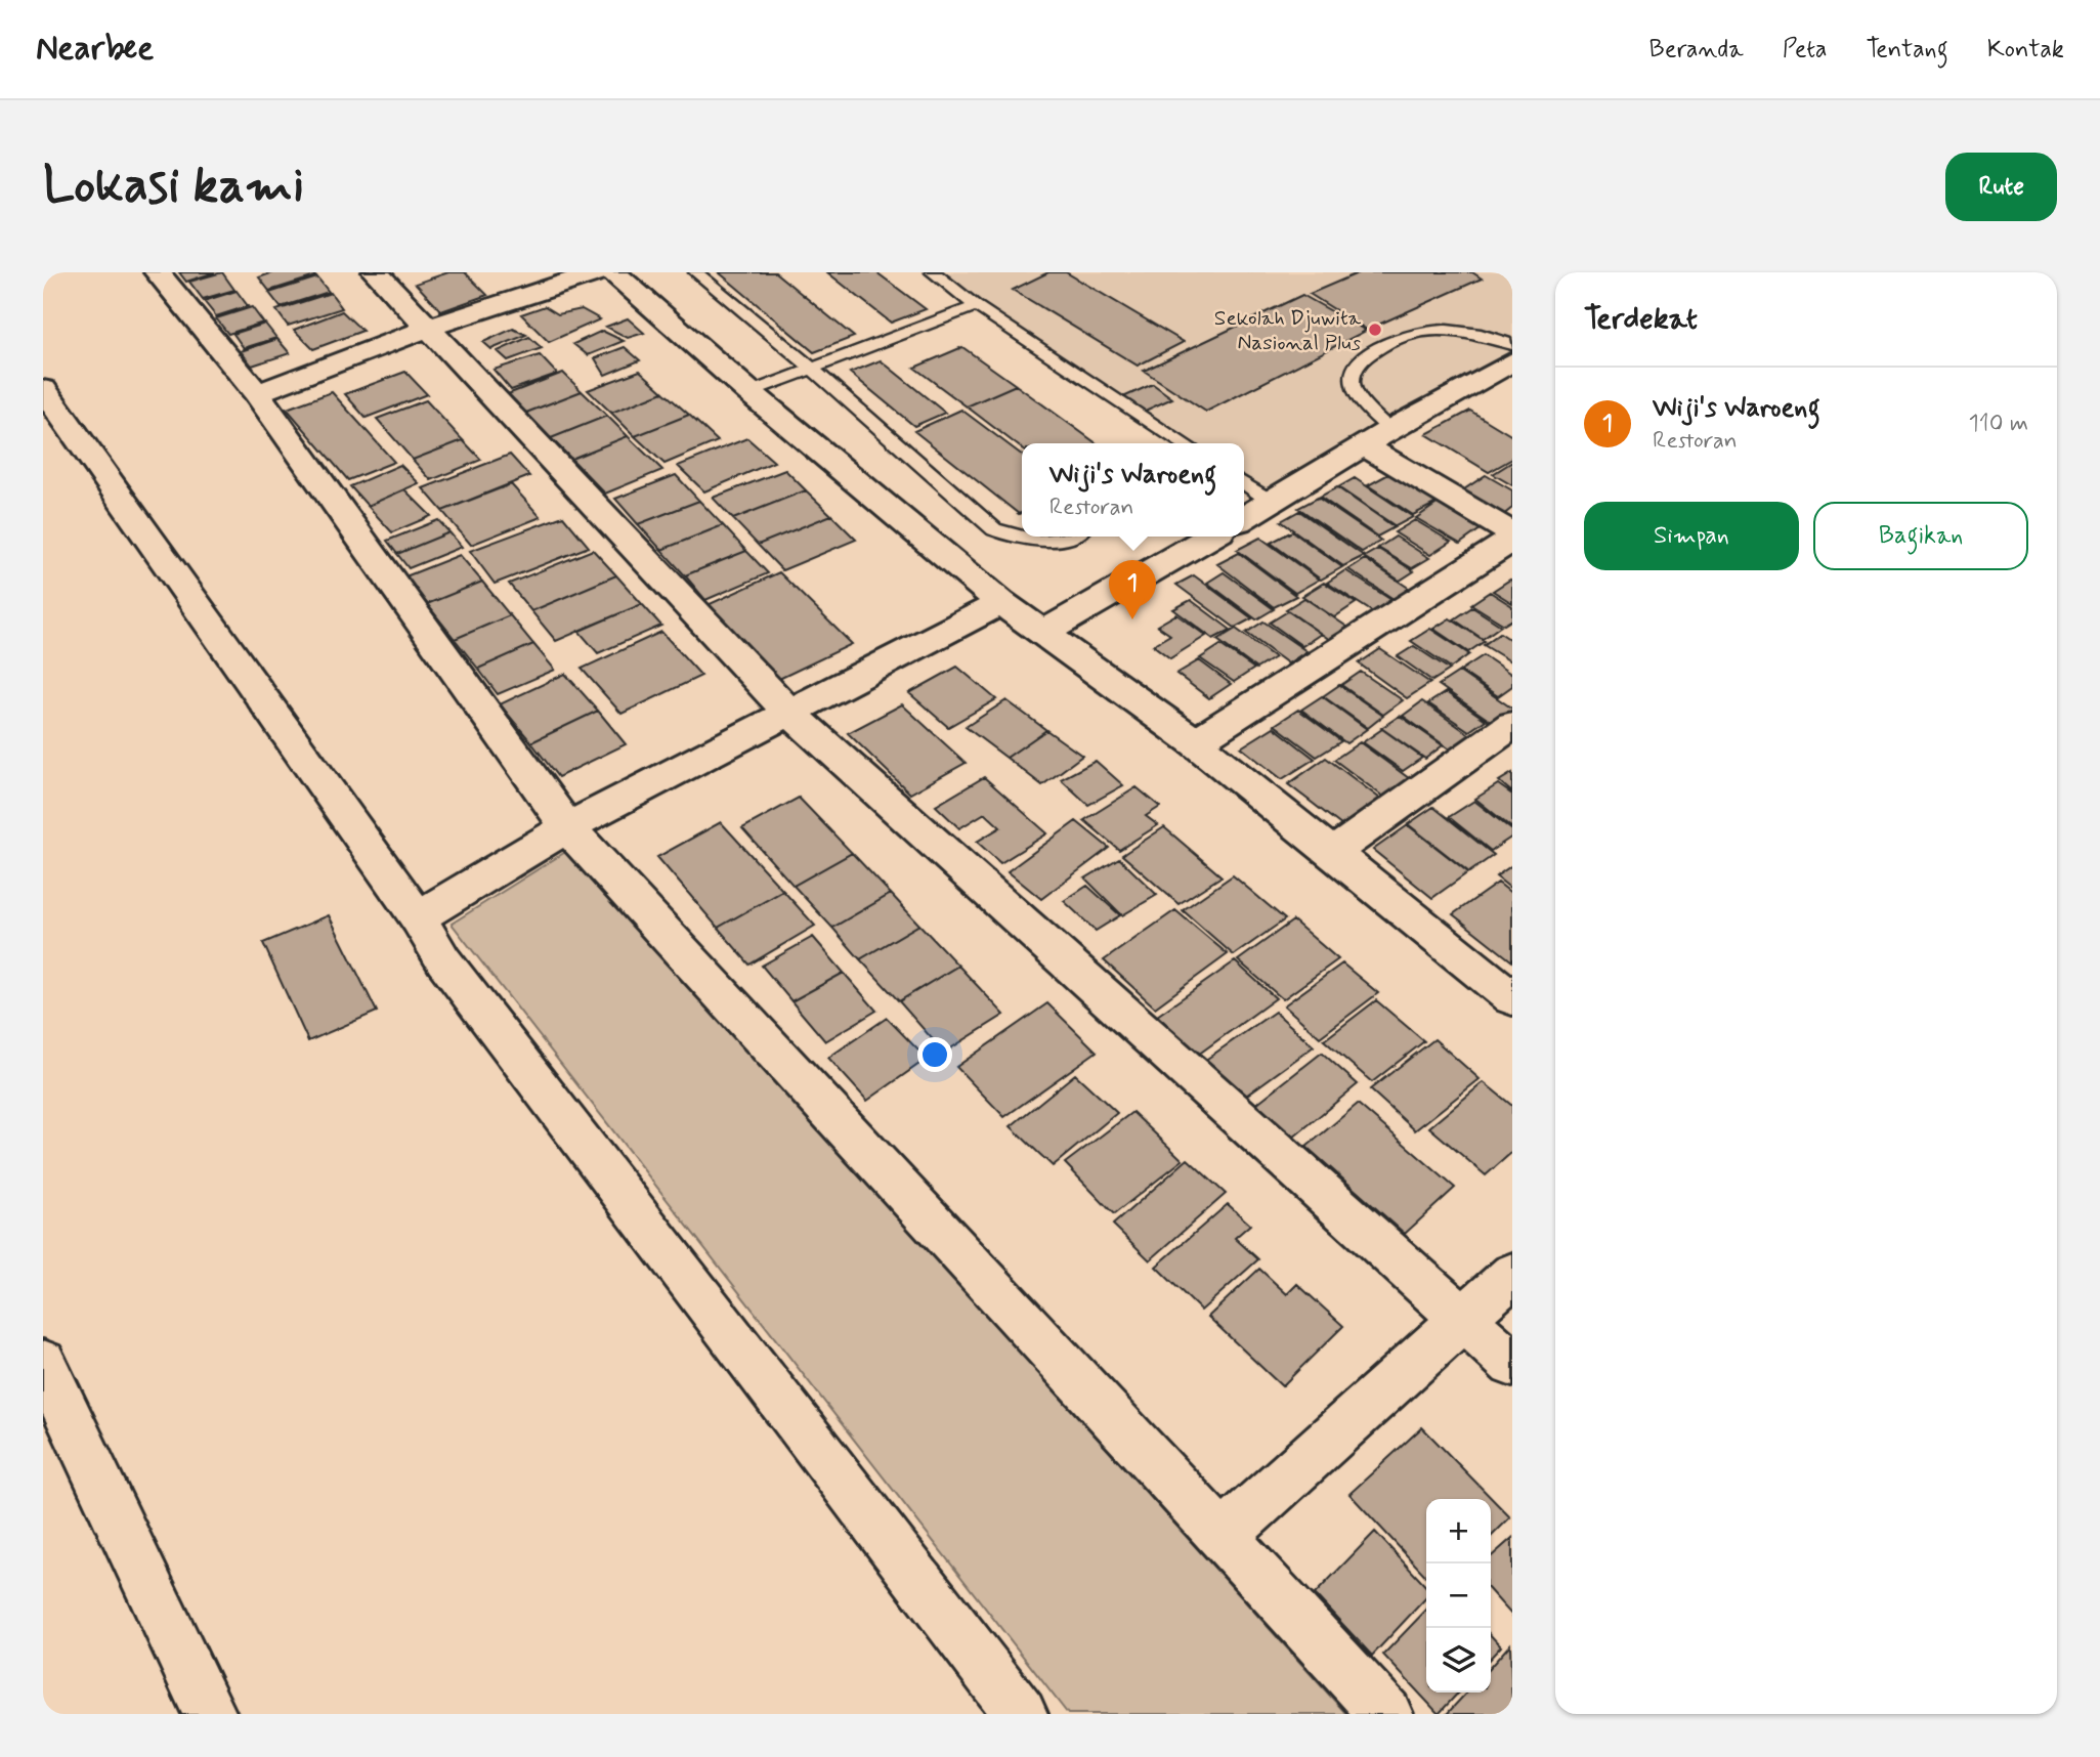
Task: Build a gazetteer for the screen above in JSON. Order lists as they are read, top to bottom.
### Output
{
  "places": ["Sekolah Djuwita Nasional Plus"],
  "page": {
    "header": "Nearbee",
    "nav": [
      "Beranda",
      "Peta",
      "Tentang",
      "Kontak"
    ],
    "buttons": [
      "Rute",
      ["Simpan", "Bagikan"]
    ],
    "title": "Lokasi kami",
    "heading": "Terdekat",
    "list": [
      {
        "mark": "1",
        "name": "Wiji's Waroeng",
        "note": "Restoran",
        "value": "110 m"
      }
    ],
    "popup": ["Wiji's Waroeng", "Restoran"],
    "pins": "1",
    "map_buttons": ["+", "−"]
  }
}
